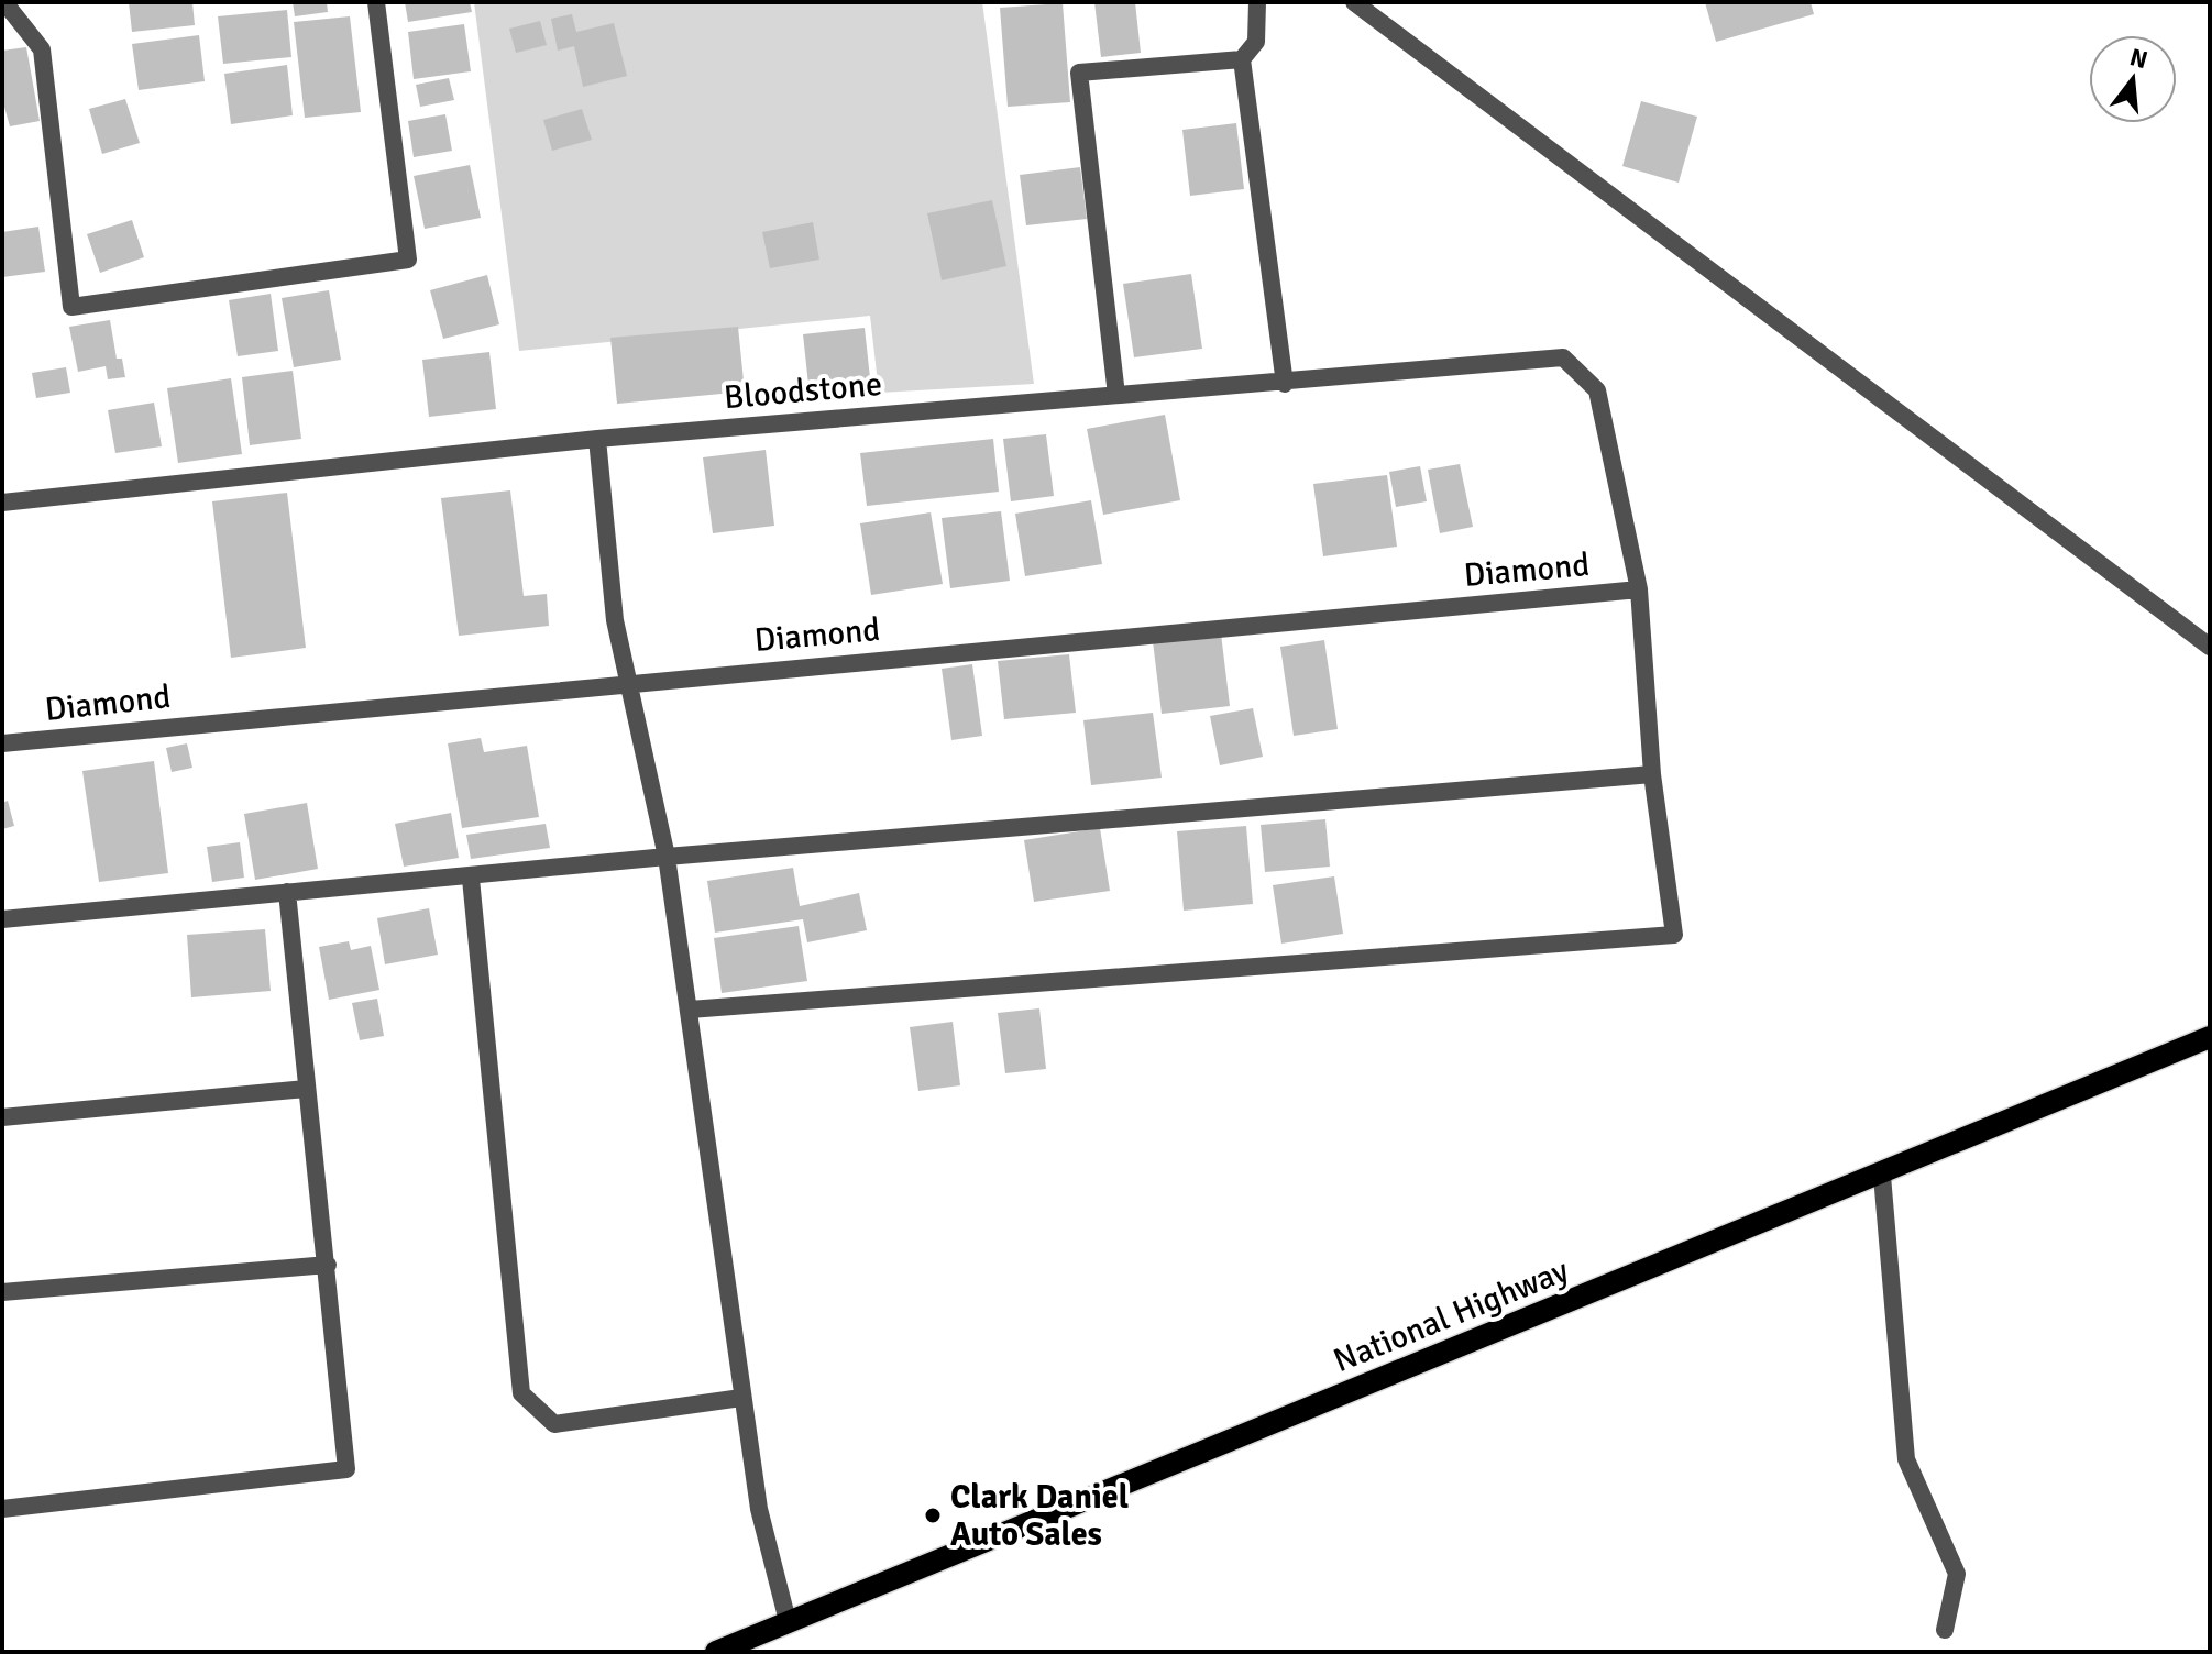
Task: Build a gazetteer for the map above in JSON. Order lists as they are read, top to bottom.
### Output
{
  "streets": {
    "main road": ["National Highway"],
    "street": ["Bloodstone", "Diamond"]
  },
  "crossings": [
    ["Bloodstone", "Diamond"]
  ],
  "places": ["Clark Daniel Auto Sales"],
  "north": "top"
}
